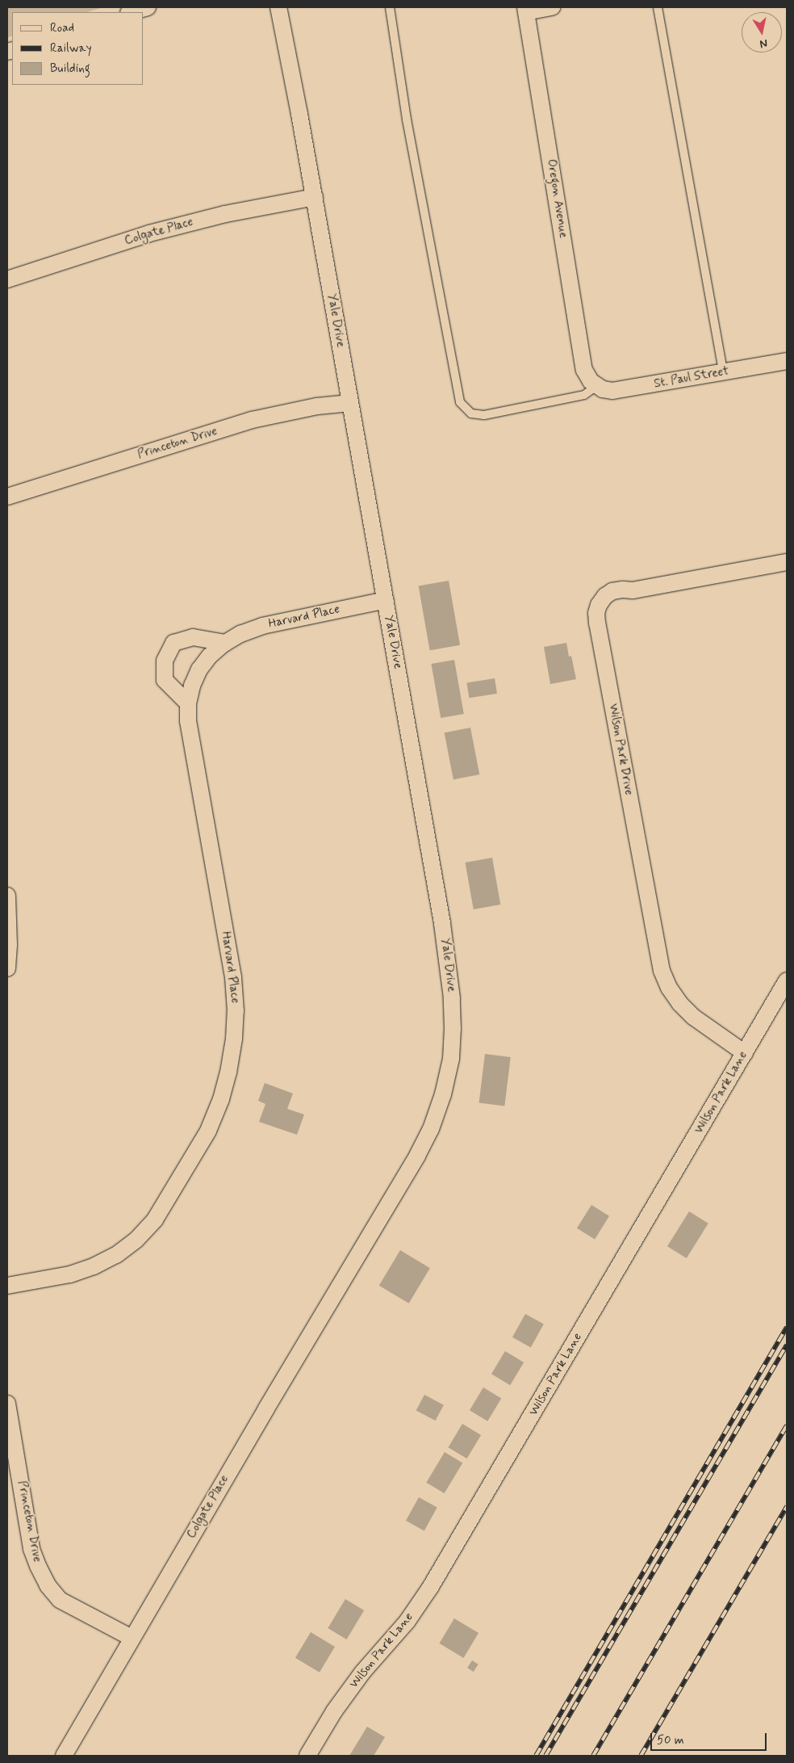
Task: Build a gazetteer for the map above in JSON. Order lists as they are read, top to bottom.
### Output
{
  "streets": {
    "street": [
      "Oregon Avenue",
      "Colgate Place",
      "Yale Drive",
      "St. Paul Street",
      "Princeton Drive",
      "Harvard Place",
      "Wilson Park Drive",
      "Wilson Park Lane"
    ]
  },
  "crossings": [
    ["Oregon Avenue", "St. Paul Street"],
    ["Colgate Place", "Yale Drive"],
    ["Colgate Place", "Princeton Drive"],
    ["Yale Drive", "Princeton Drive"],
    ["Yale Drive", "Harvard Place"],
    ["Wilson Park Drive", "Wilson Park Lane"]
  ],
  "legend": ["Road", "Railway", "Building"],
  "scale_bar": "50 m",
  "north": "bottom"
}
